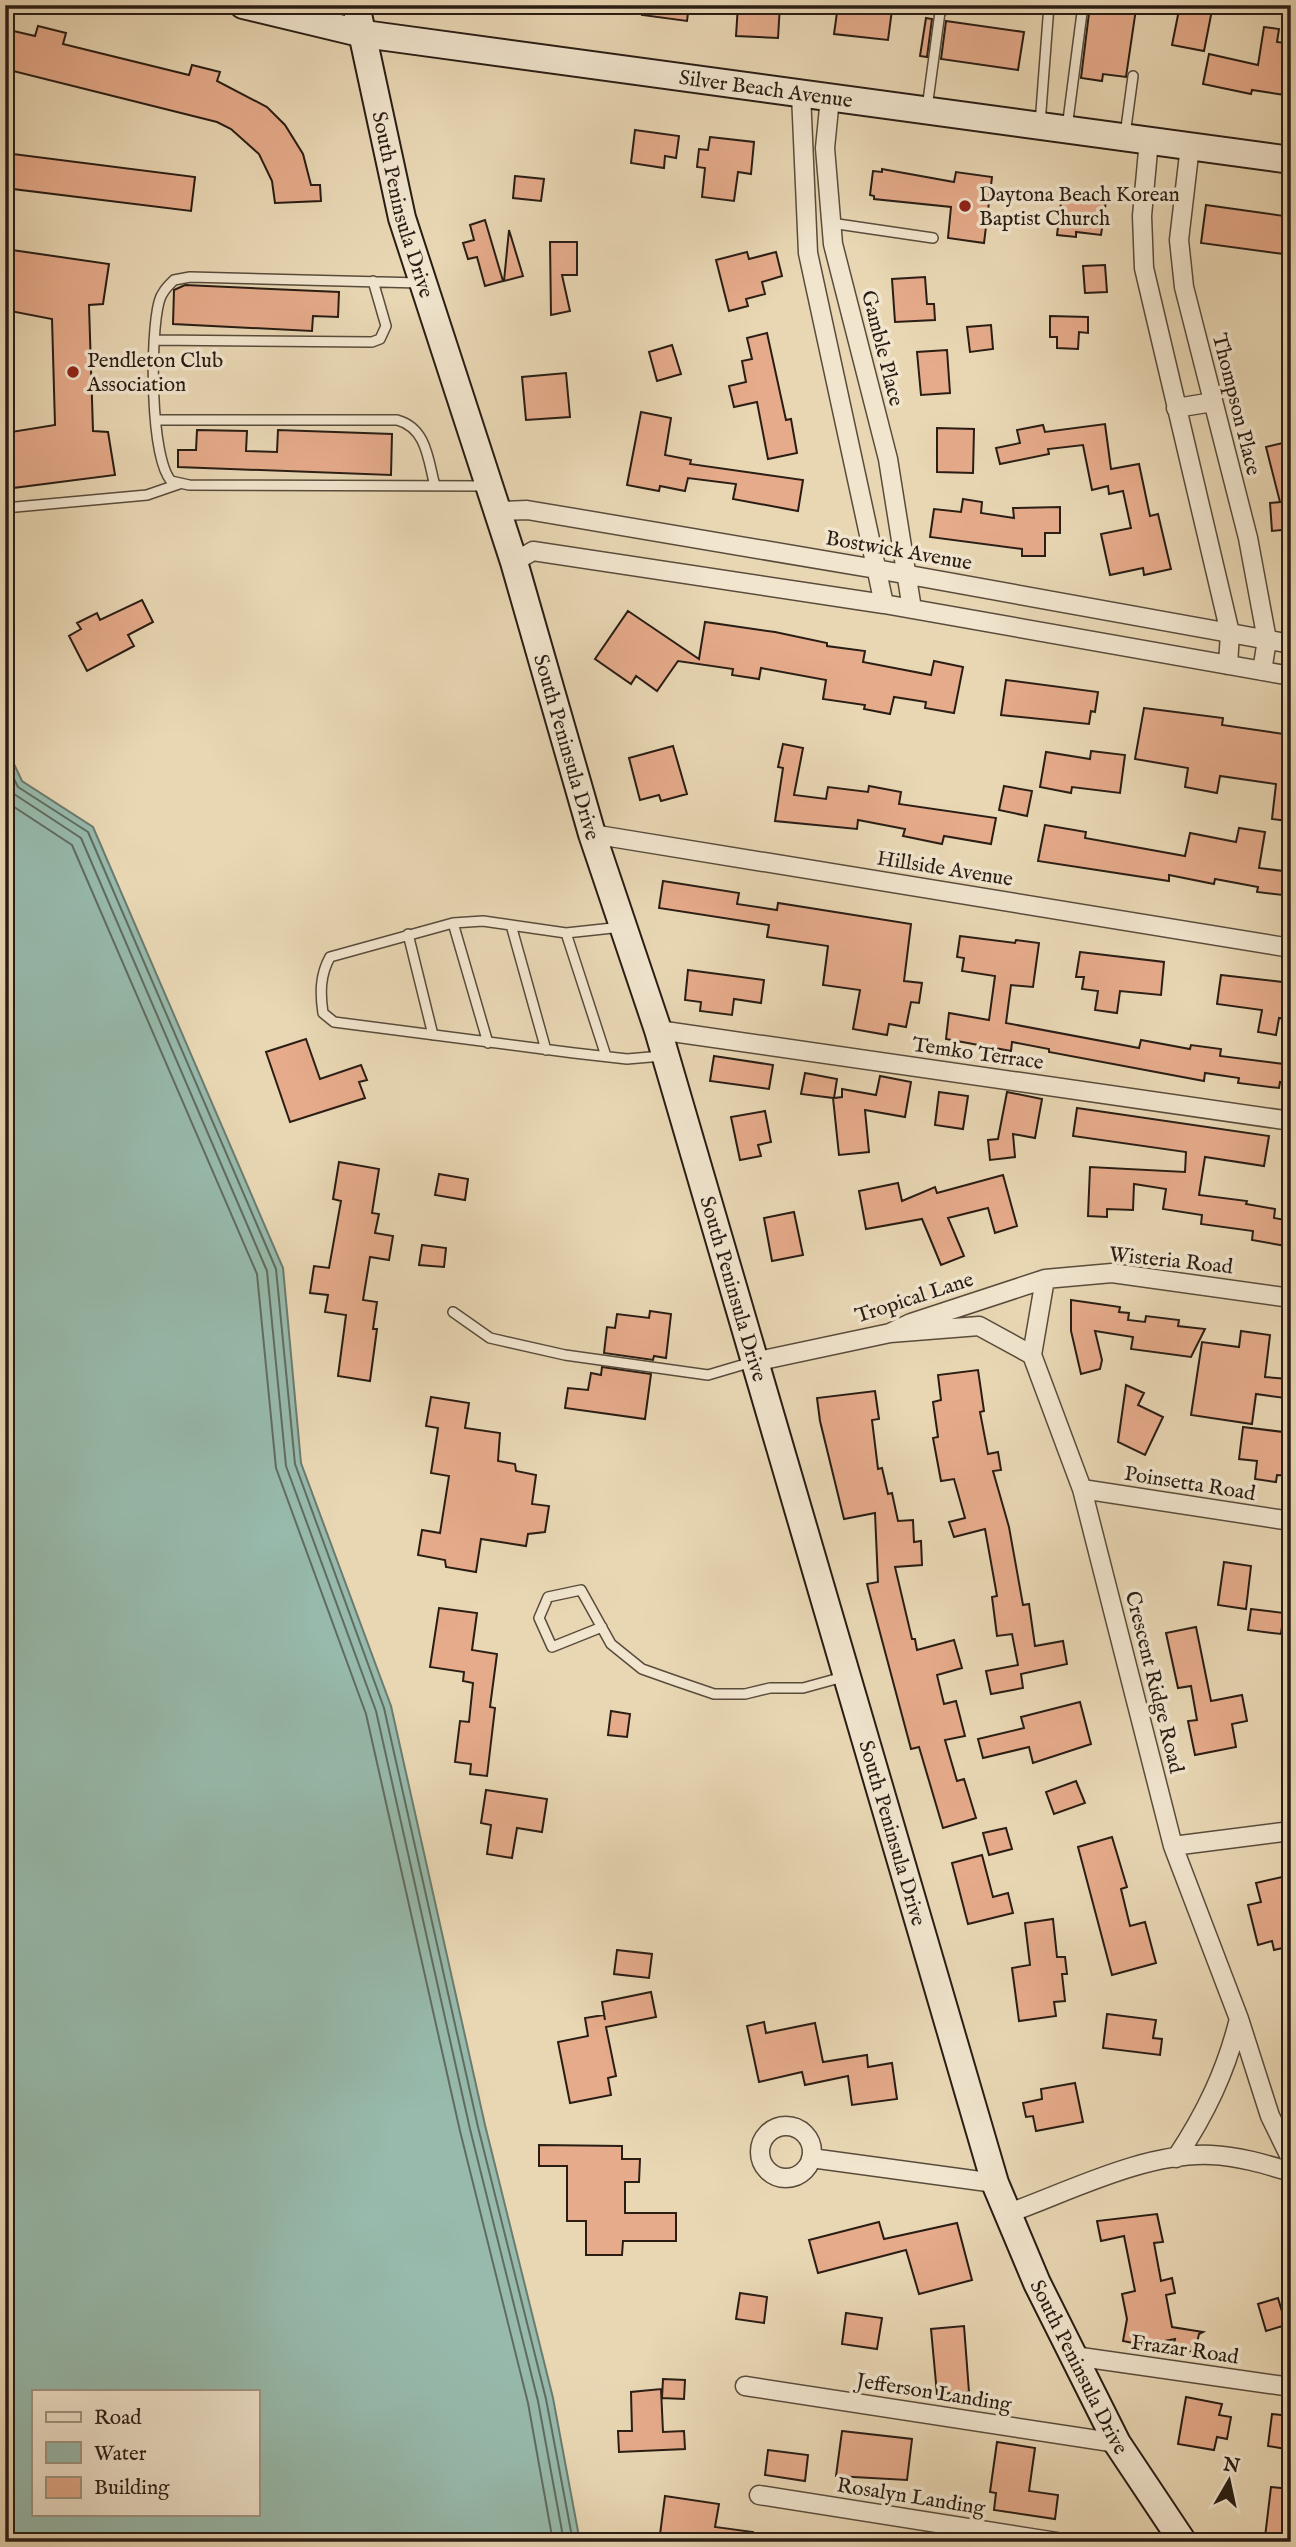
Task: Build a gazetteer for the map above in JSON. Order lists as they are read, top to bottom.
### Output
{
  "streets": {
    "main road": ["Silver Beach Avenue", "South Peninsula Drive"],
    "street": [
      "Gamble Place",
      "Thompson Place",
      "Bostwick Avenue",
      "Hillside Avenue",
      "Temko Terrace",
      "Wisteria Road",
      "Tropical Lane",
      "Poinsetta Road",
      "Crescent Ridge Road",
      "Frazar Road",
      "Jefferson Landing",
      "Rosalyn Landing"
    ]
  },
  "crossings": [
    ["Silver Beach Avenue", "South Peninsula Drive"],
    ["Silver Beach Avenue", "Gamble Place"],
    ["Silver Beach Avenue", "Thompson Place"],
    ["South Peninsula Drive", "Bostwick Avenue"],
    ["South Peninsula Drive", "Hillside Avenue"],
    ["South Peninsula Drive", "Temko Terrace"],
    ["South Peninsula Drive", "Tropical Lane"],
    ["South Peninsula Drive", "Frazar Road"],
    ["South Peninsula Drive", "Jefferson Landing"],
    ["Gamble Place", "Bostwick Avenue"],
    ["Thompson Place", "Bostwick Avenue"],
    ["Wisteria Road", "Tropical Lane"],
    ["Poinsetta Road", "Crescent Ridge Road"]
  ],
  "places": ["Daytona Beach Korean Baptist Church", "Pendleton Club Association"],
  "legend": ["Road", "Water", "Building"],
  "north": "top"
}
